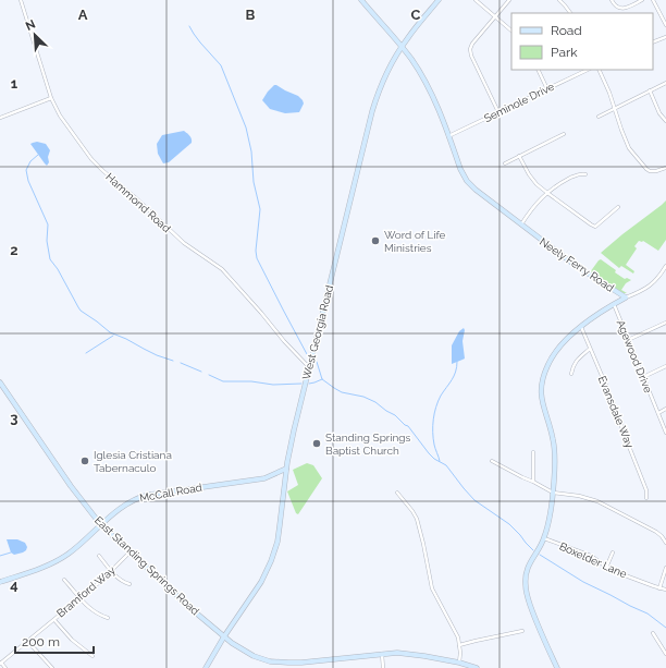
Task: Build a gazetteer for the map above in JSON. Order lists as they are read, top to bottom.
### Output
{
  "streets": {
    "street": [
      "Seminole Drive",
      "Hammond Road",
      "Neely Ferry Road",
      "West Georgia Road",
      "Agewood Drive",
      "Evansdale Way",
      "McCall Road",
      "Boxelder Lane",
      "East Standing Springs Road",
      "Bramford Way"
    ]
  },
  "crossings": [
    ["Seminole Drive", "Neely Ferry Road"],
    ["Hammond Road", "West Georgia Road"],
    ["Neely Ferry Road", "West Georgia Road"],
    ["Neely Ferry Road", "Agewood Drive"],
    ["Neely Ferry Road", "Evansdale Way"],
    ["Neely Ferry Road", "Boxelder Lane"],
    ["West Georgia Road", "McCall Road"],
    ["West Georgia Road", "East Standing Springs Road"],
    ["McCall Road", "East Standing Springs Road"],
    ["East Standing Springs Road", "Bramford Way"]
  ],
  "places": ["Word of Life Ministries", "Standing Springs Baptist Church", "Iglesia Cristiana Tabernaculo"],
  "legend": ["Road", "Park"],
  "scale_bar": "200 m",
  "north": "top left",
  "grid": {
    "columns": ["A", "B", "C"],
    "rows": [
      "1",
      "2",
      "3",
      "4"
    ]
  }
}
